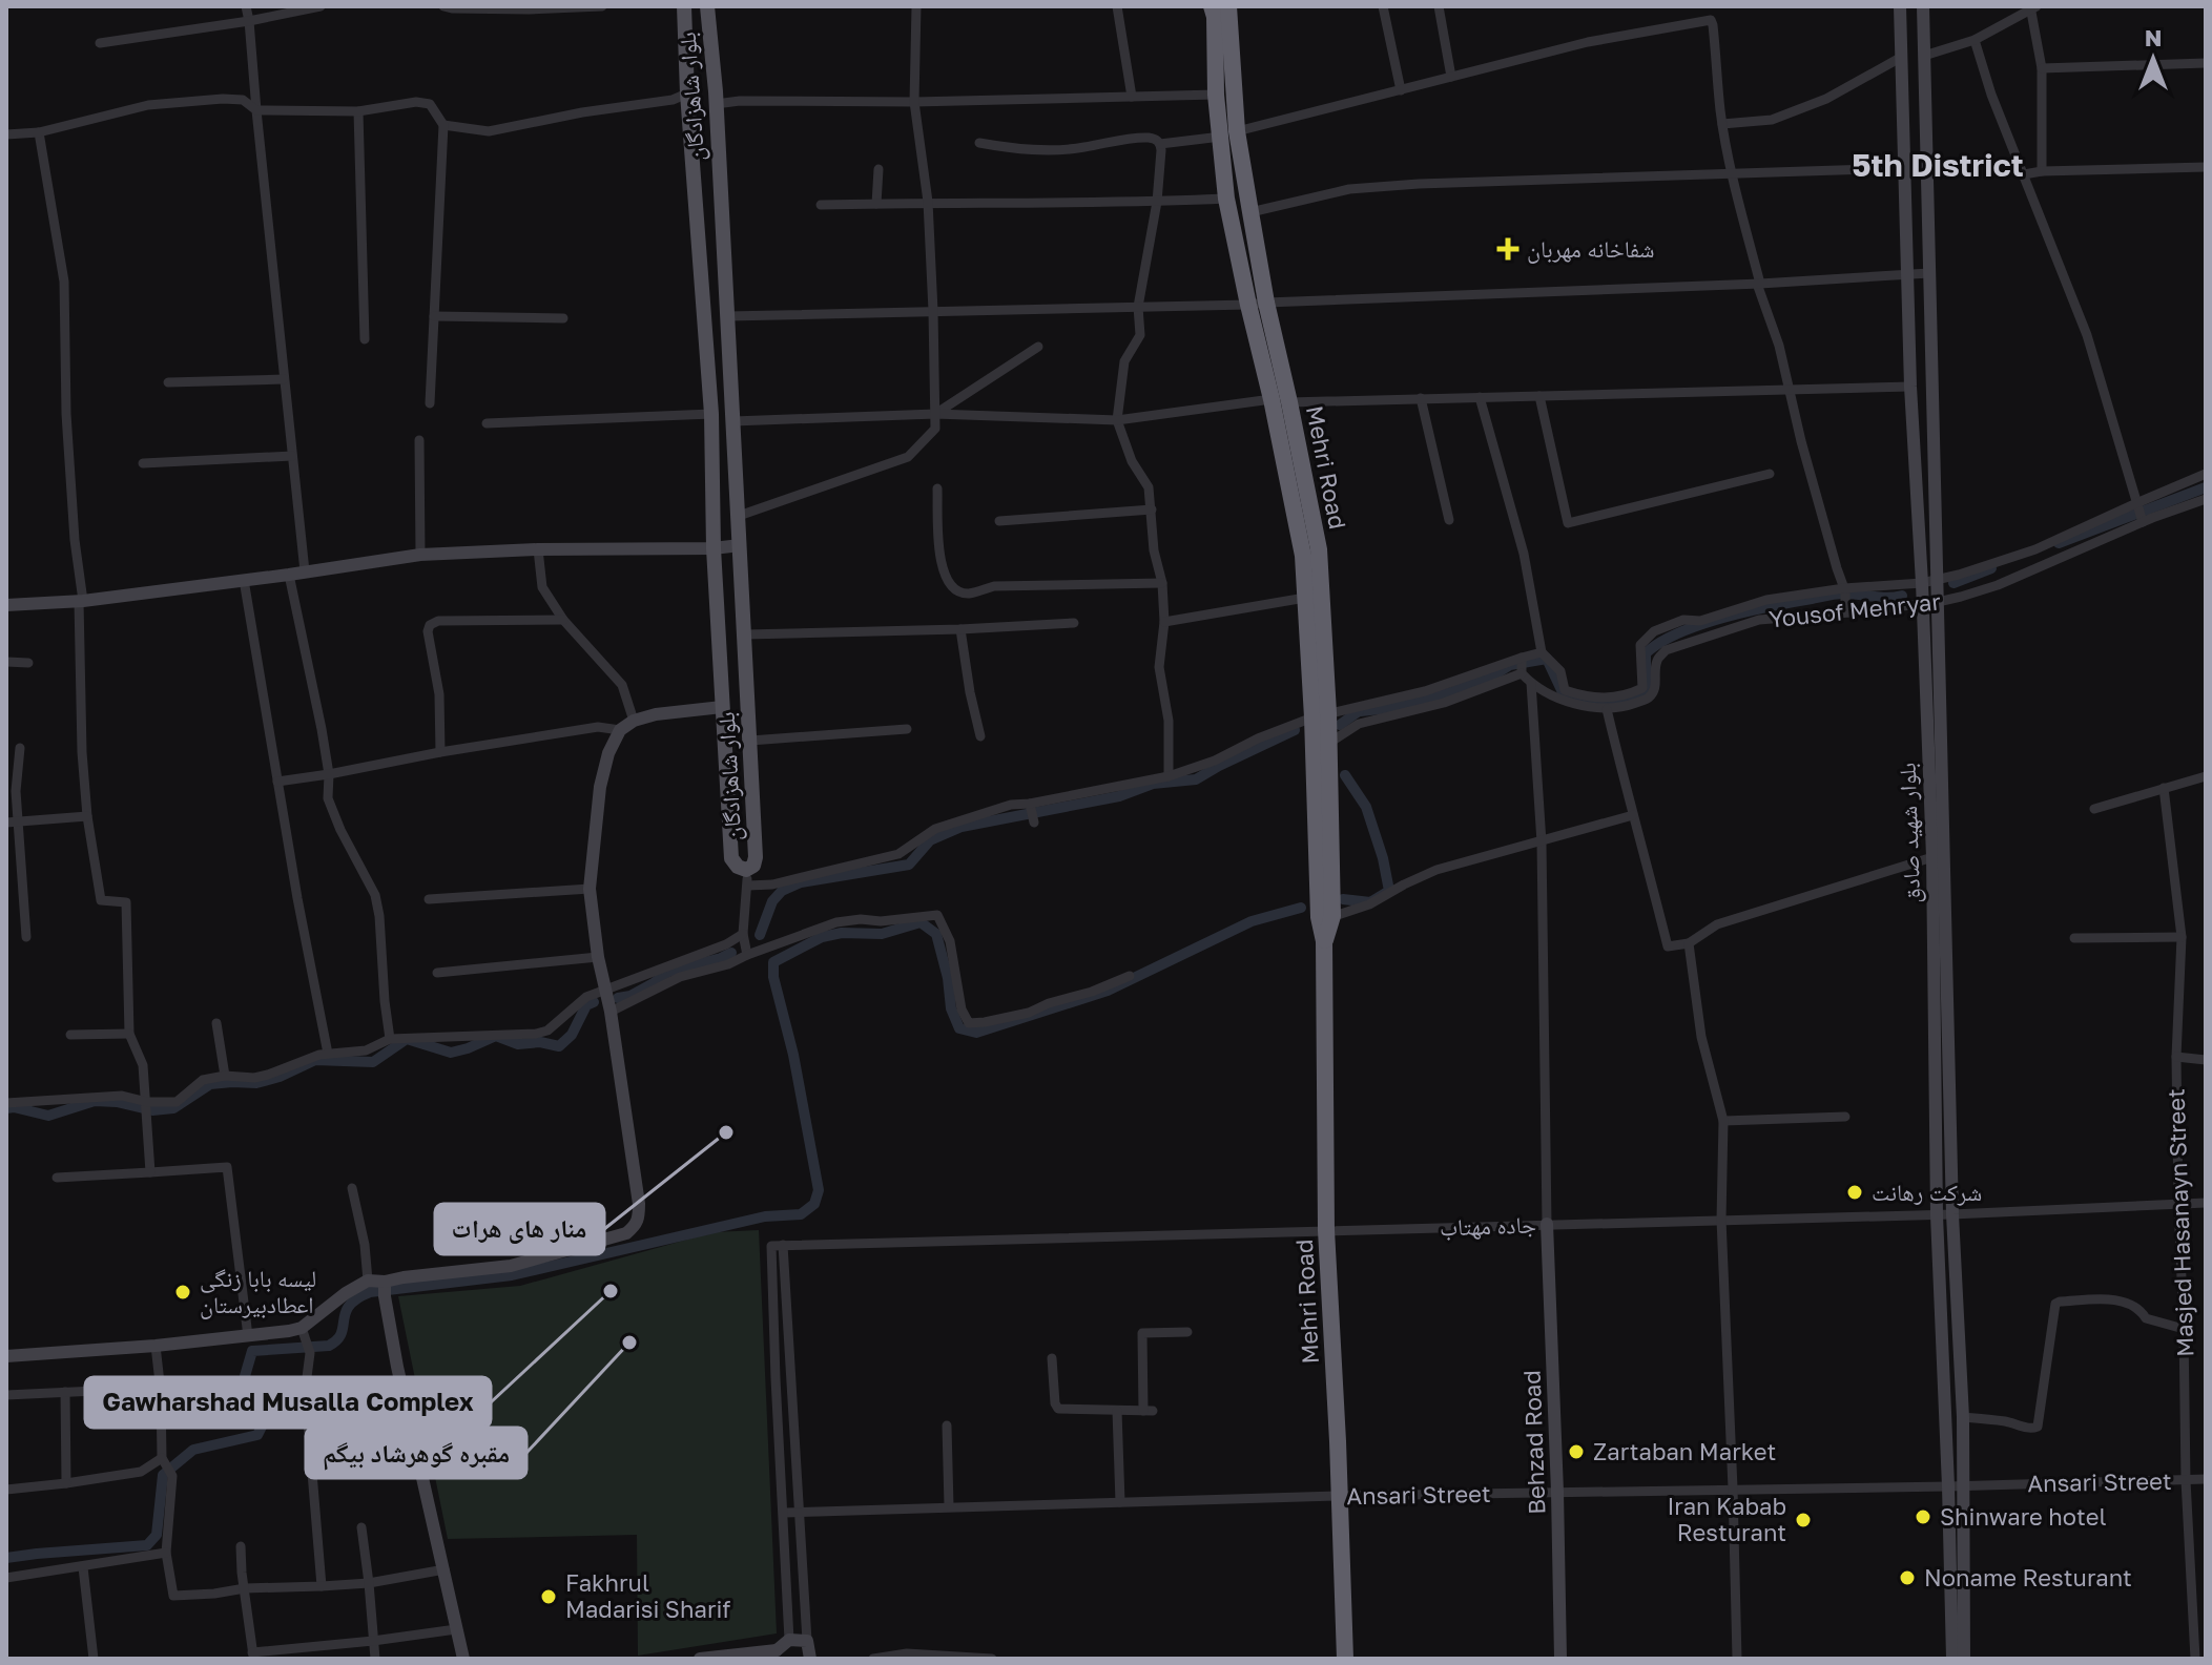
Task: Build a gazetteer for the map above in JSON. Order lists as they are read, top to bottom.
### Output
{
  "streets": {
    "highway": ["Mehri Road"],
    "main road": ["بلوار شاهزادگان", "بلوار شهید صادق", "Behzad Road"],
    "street": [
      "Yousof Mehryar",
      "Masjed Hasanayn Street",
      "جاده مهتاب",
      "Ansari Street"
    ]
  },
  "crossings": [
    ["Mehri Road", "جاده مهتاب"],
    ["Mehri Road", "Ansari Street"],
    ["Yousof Mehryar", "بلوار شهید صادق"],
    ["بلوار شهید صادق", "جاده مهتاب"],
    ["بلوار شهید صادق", "Ansari Street"],
    ["Masjed Hasanayn Street", "جاده مهتاب"],
    ["Masjed Hasanayn Street", "Ansari Street"],
    ["جاده مهتاب", "Behzad Road"],
    ["جاده مهتاب", "Ansari Street"],
    ["Behzad Road", "Ansari Street"]
  ],
  "districts": ["5th District"],
  "places": {
    "health": ["شفاخانه مهربان"],
    "other": [
      "منار های هرات",
      "شرکت رهانت",
      "Gawharshad Musalla Complex",
      "لیسه بابا زنگی اعطادبیرستان",
      "مقبره گوهرشاد بیگم",
      "Zartaban Market",
      "Shinware hotel",
      "Iran Kabab Resturant",
      "Noname Resturant",
      "Fakhrul Madarisi Sharif"
    ]
  },
  "north": "top"
}
